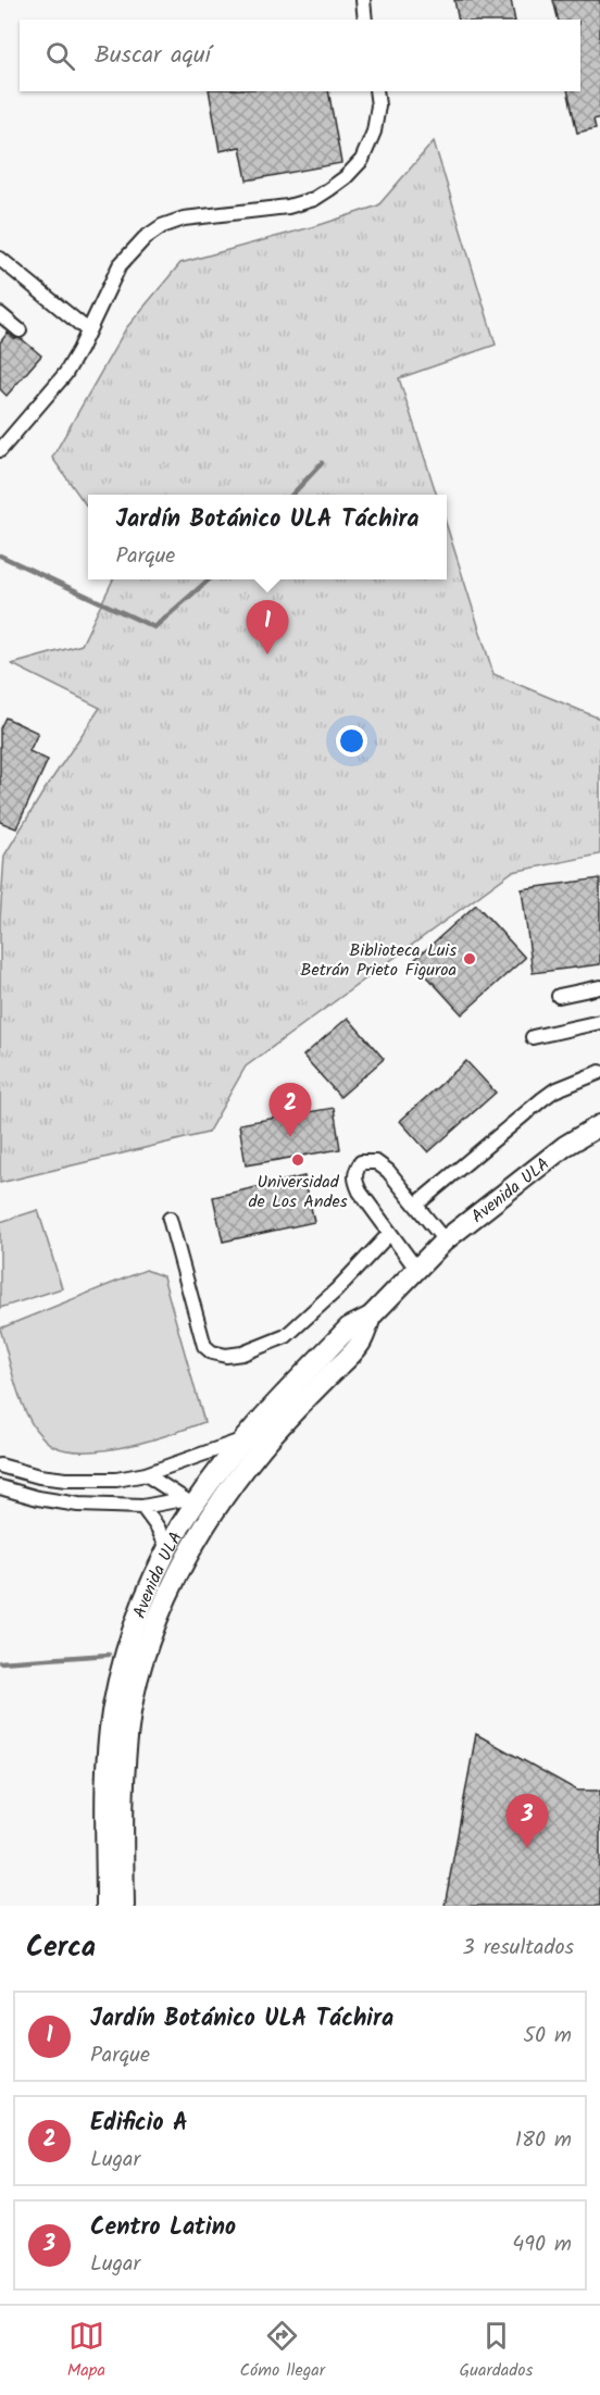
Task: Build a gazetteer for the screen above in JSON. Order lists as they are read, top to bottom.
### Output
{
  "streets": {
    "street": ["Avenida ULA"]
  },
  "places": ["Biblioteca Luis Betrán Prieto Figuroa", "Universidad de Los Andes"],
  "page": {
    "search": "Buscar aquí",
    "popup": ["Jardín Botánico ULA Táchira", "Parque"],
    "pins": ["1", "2", "3"],
    "heading": ["Cerca", "3 resultados"],
    "list": [
      {
        "mark": "1",
        "name": "Jardín Botánico ULA Táchira",
        "note": "Parque",
        "value": "50 m"
      },
      {
        "mark": "2",
        "name": "Edificio A",
        "note": "Lugar",
        "value": "180 m"
      },
      {
        "mark": "3",
        "name": "Centro Latino",
        "note": "Lugar",
        "value": "490 m"
      }
    ],
    "nav": ["Mapa", "Cómo llegar", "Guardados"]
  }
}
